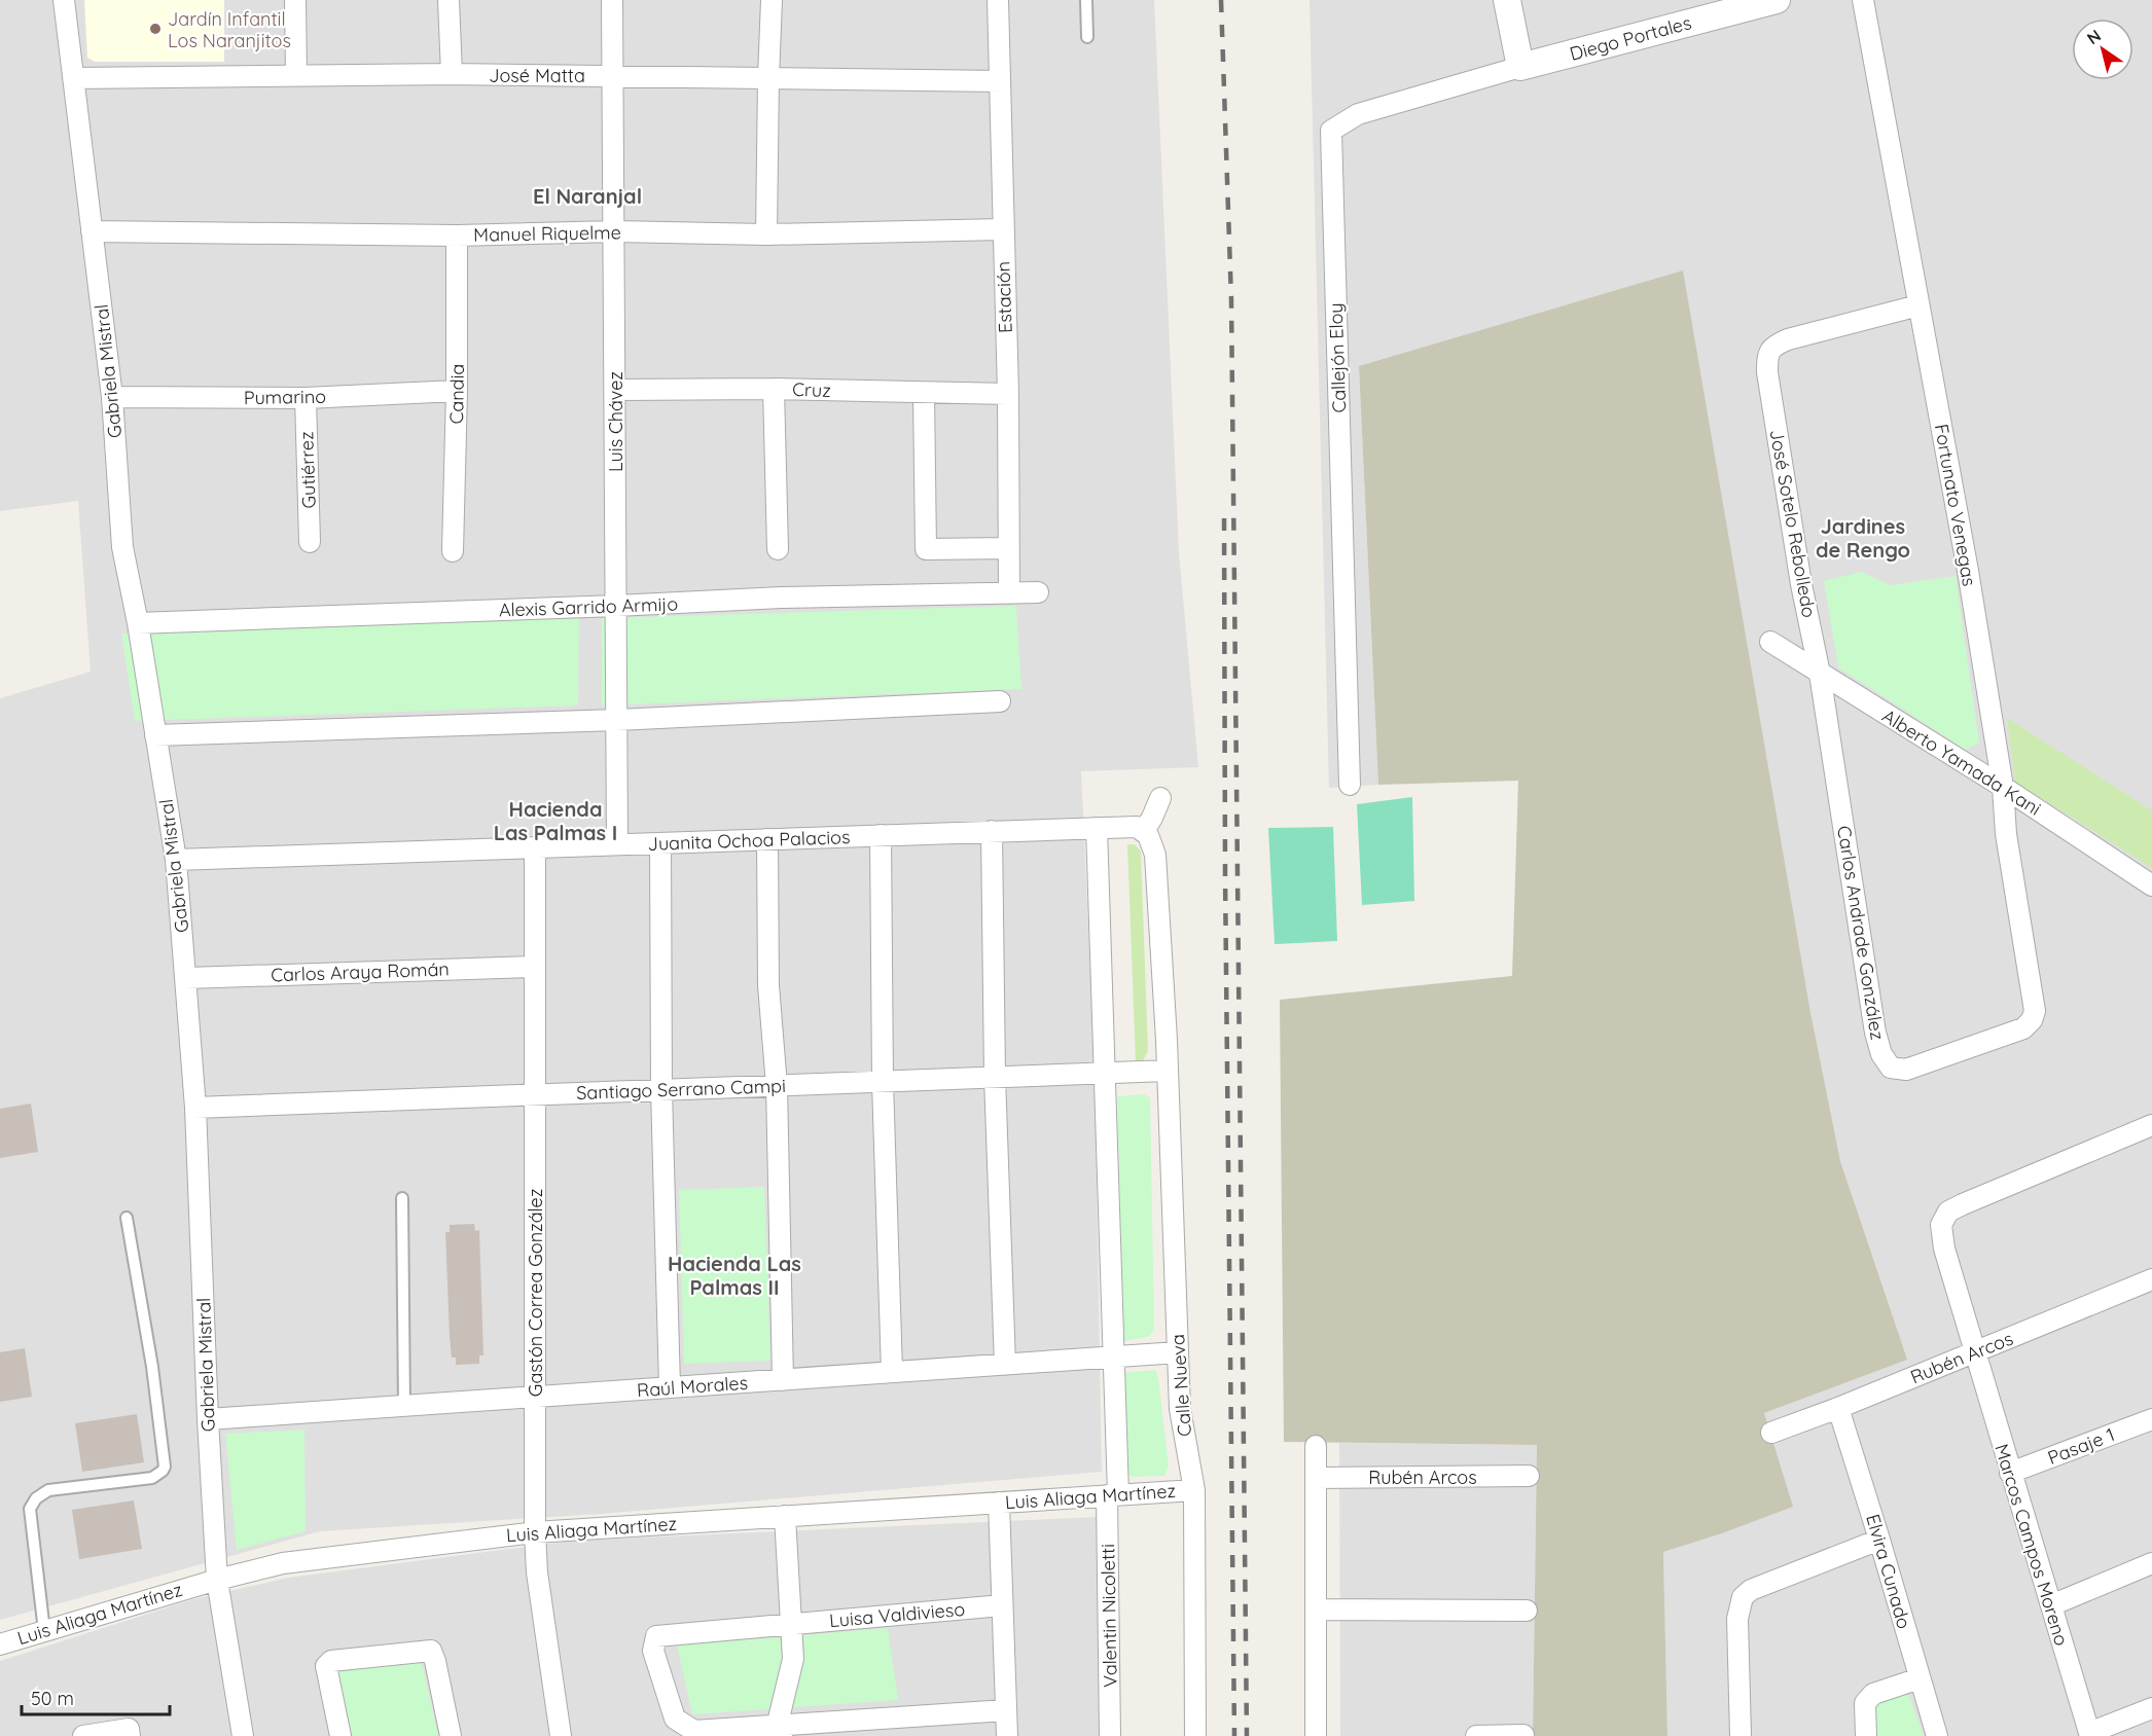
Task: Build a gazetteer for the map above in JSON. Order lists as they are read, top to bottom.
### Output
{
  "streets": {
    "street": [
      "Diego Portales",
      "José Matta",
      "Manuel Riquelme",
      "Estación",
      "Callejón Eloy",
      "Gabriela Mistral",
      "Cruz",
      "Candia",
      "Pumarino",
      "Luis Chávez",
      "Gutiérrez",
      "Fortunato Venegas",
      "José Sotelo Rebolledo",
      "Alexis Garrido Armijo",
      "Alberto Yamada Kani",
      "Juanita Ochoa Palacios",
      "Carlos Andrade González",
      "Carlos Araya Román",
      "Santiago Serrano Campi",
      "Gastón Correa González",
      "Rubén Arcos",
      "Calle Nueva",
      "Raúl Morales",
      "Pasaje 1",
      "Luis Aliaga Martínez",
      "Marcos Campos Moreno",
      "Elvira Cunado",
      "Luisa Valdivieso",
      "Valentin Nicoletti"
    ]
  },
  "crossings": [
    ["Diego Portales", "Callejón Eloy"],
    ["José Matta", "Estación"],
    ["José Matta", "Gabriela Mistral"],
    ["José Matta", "Luis Chávez"],
    ["Manuel Riquelme", "Estación"],
    ["Manuel Riquelme", "Gabriela Mistral"],
    ["Manuel Riquelme", "Candia"],
    ["Manuel Riquelme", "Luis Chávez"],
    ["Estación", "Cruz"],
    ["Estación", "Alexis Garrido Armijo"],
    ["Gabriela Mistral", "Pumarino"],
    ["Gabriela Mistral", "Alexis Garrido Armijo"],
    ["Gabriela Mistral", "Juanita Ochoa Palacios"],
    ["Gabriela Mistral", "Carlos Araya Román"],
    ["Gabriela Mistral", "Santiago Serrano Campi"],
    ["Gabriela Mistral", "Raúl Morales"],
    ["Gabriela Mistral", "Luis Aliaga Martínez"],
    ["Cruz", "Luis Chávez"],
    ["Candia", "Pumarino"],
    ["Pumarino", "Gutiérrez"],
    ["Luis Chávez", "Alexis Garrido Armijo"],
    ["Luis Chávez", "Juanita Ochoa Palacios"],
    ["Fortunato Venegas", "José Sotelo Rebolledo"],
    ["Fortunato Venegas", "Alberto Yamada Kani"],
    ["Fortunato Venegas", "Carlos Andrade González"],
    ["José Sotelo Rebolledo", "Alberto Yamada Kani"],
    ["José Sotelo Rebolledo", "Carlos Andrade González"],
    ["Alberto Yamada Kani", "Carlos Andrade González"],
    ["Juanita Ochoa Palacios", "Gastón Correa González"],
    ["Juanita Ochoa Palacios", "Calle Nueva"],
    ["Juanita Ochoa Palacios", "Valentin Nicoletti"],
    ["Carlos Araya Román", "Gastón Correa González"],
    ["Santiago Serrano Campi", "Gastón Correa González"],
    ["Santiago Serrano Campi", "Calle Nueva"],
    ["Santiago Serrano Campi", "Valentin Nicoletti"],
    ["Gastón Correa González", "Raúl Morales"],
    ["Gastón Correa González", "Luis Aliaga Martínez"],
    ["Rubén Arcos", "Marcos Campos Moreno"],
    ["Rubén Arcos", "Elvira Cunado"],
    ["Calle Nueva", "Raúl Morales"],
    ["Calle Nueva", "Luis Aliaga Martínez"],
    ["Raúl Morales", "Valentin Nicoletti"],
    ["Pasaje 1", "Marcos Campos Moreno"],
    ["Luis Aliaga Martínez", "Valentin Nicoletti"]
  ],
  "districts": [
    "El Naranjal",
    "Jardines de Rengo",
    "Hacienda Las Palmas I",
    "Hacienda Las Palmas II"
  ],
  "places": ["Jardín Infantil Los Naranjitos"],
  "scale_bar": "50 m",
  "north": "top left"
}
